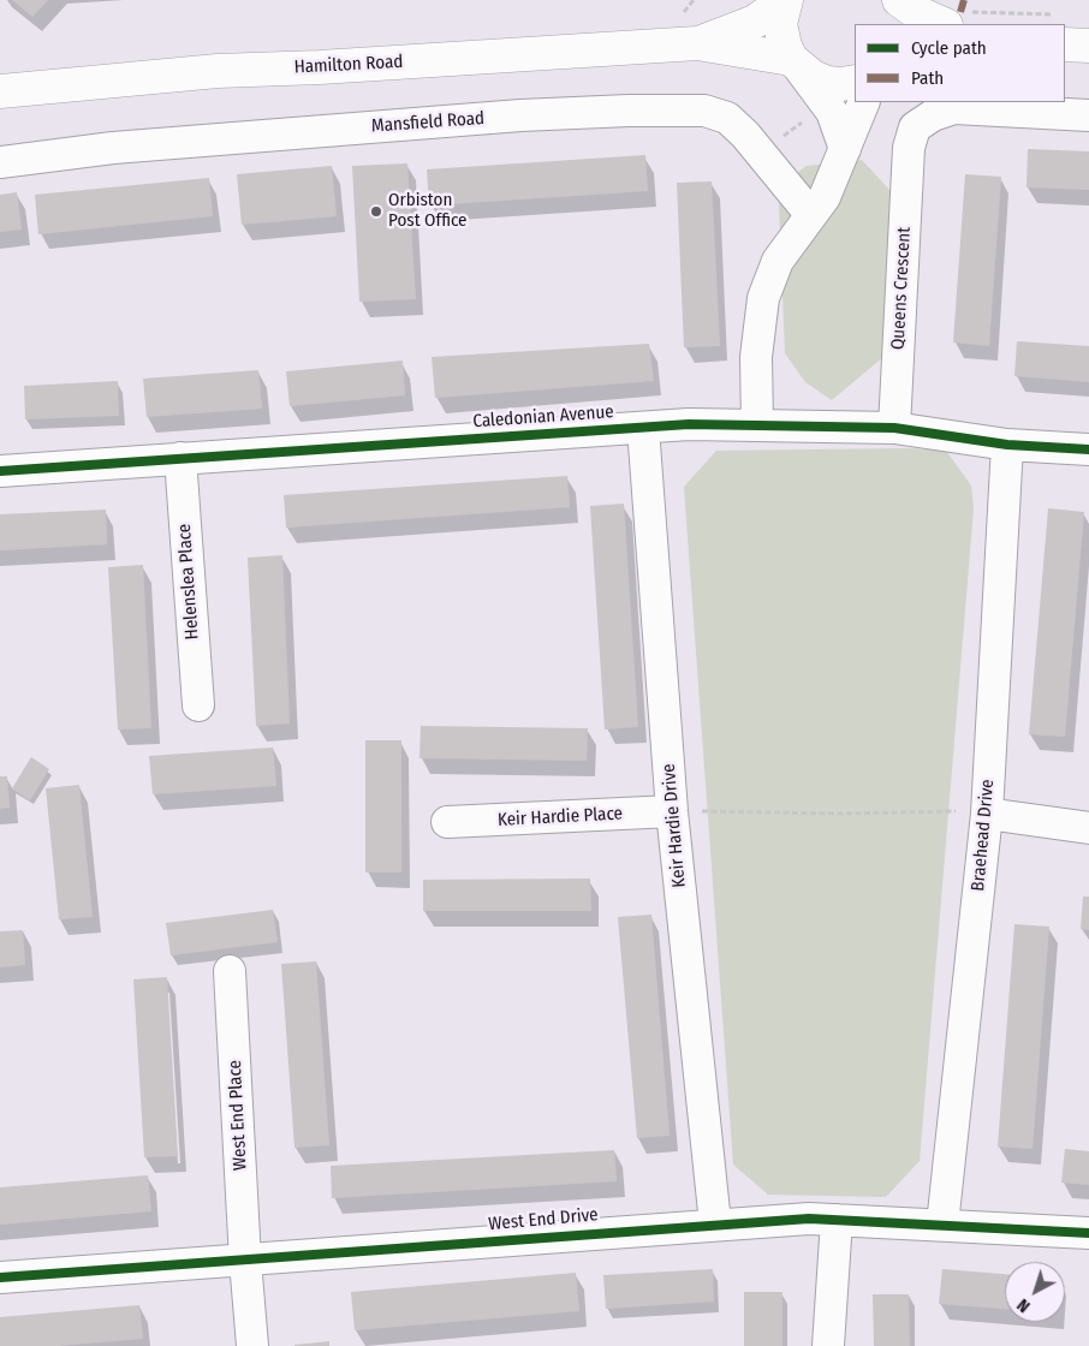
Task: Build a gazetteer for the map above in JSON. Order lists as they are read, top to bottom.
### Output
{
  "streets": {
    "main road": ["Hamilton Road"],
    "street": [
      "Mansfield Road",
      "Queens Crescent",
      "Caledonian Avenue",
      "Helenslea Place",
      "Keir Hardie Place",
      "Keir Hardie Drive",
      "Braehead Drive",
      "West End Place",
      "West End Drive"
    ]
  },
  "crossings": [
    ["Queens Crescent", "Caledonian Avenue"],
    ["Caledonian Avenue", "Helenslea Place"],
    ["Caledonian Avenue", "Keir Hardie Drive"],
    ["Caledonian Avenue", "Braehead Drive"],
    ["Keir Hardie Place", "Keir Hardie Drive"],
    ["Keir Hardie Drive", "West End Drive"],
    ["Braehead Drive", "West End Drive"],
    ["West End Place", "West End Drive"]
  ],
  "places": ["Orbiston Post Office"],
  "legend": ["Cycle path", "Path"],
  "north": "bottom left"
}
